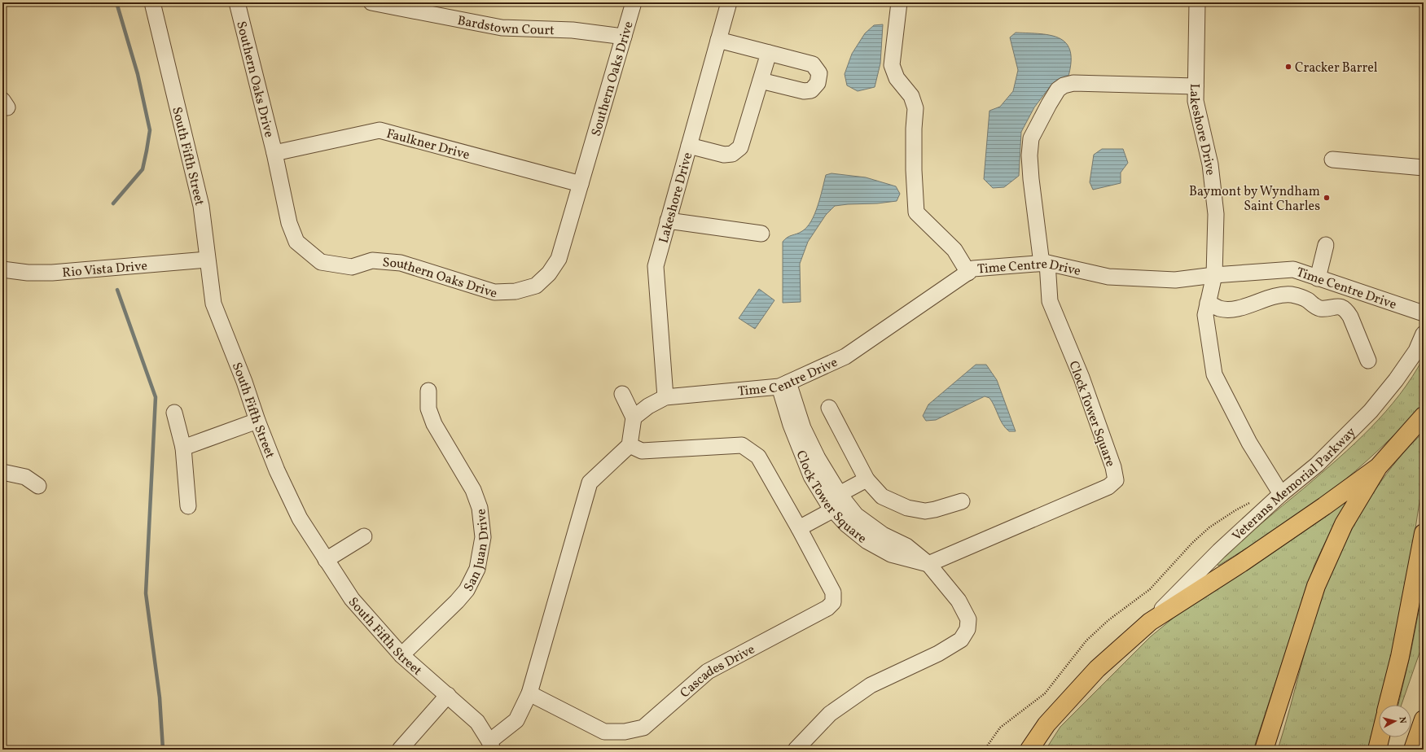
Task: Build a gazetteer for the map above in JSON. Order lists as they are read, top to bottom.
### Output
{
  "streets": {
    "street": [
      "Bardstown Court",
      "Southern Oaks Drive",
      "Lakeshore Drive",
      "Faulkner Drive",
      "South Fifth Street",
      "Rio Vista Drive",
      "Time Centre Drive",
      "Clock Tower Square",
      "Veterans Memorial Parkway",
      "San Juan Drive",
      "Cascades Drive"
    ]
  },
  "crossings": [
    ["Bardstown Court", "Southern Oaks Drive"],
    ["Southern Oaks Drive", "Faulkner Drive"],
    ["Lakeshore Drive", "Time Centre Drive"],
    ["Lakeshore Drive", "Veterans Memorial Parkway"],
    ["South Fifth Street", "Rio Vista Drive"],
    ["South Fifth Street", "San Juan Drive"],
    ["Time Centre Drive", "Clock Tower Square"]
  ],
  "places": ["Cracker Barrel", "Baymont by Wyndham Saint Charles"],
  "north": "right"
}
